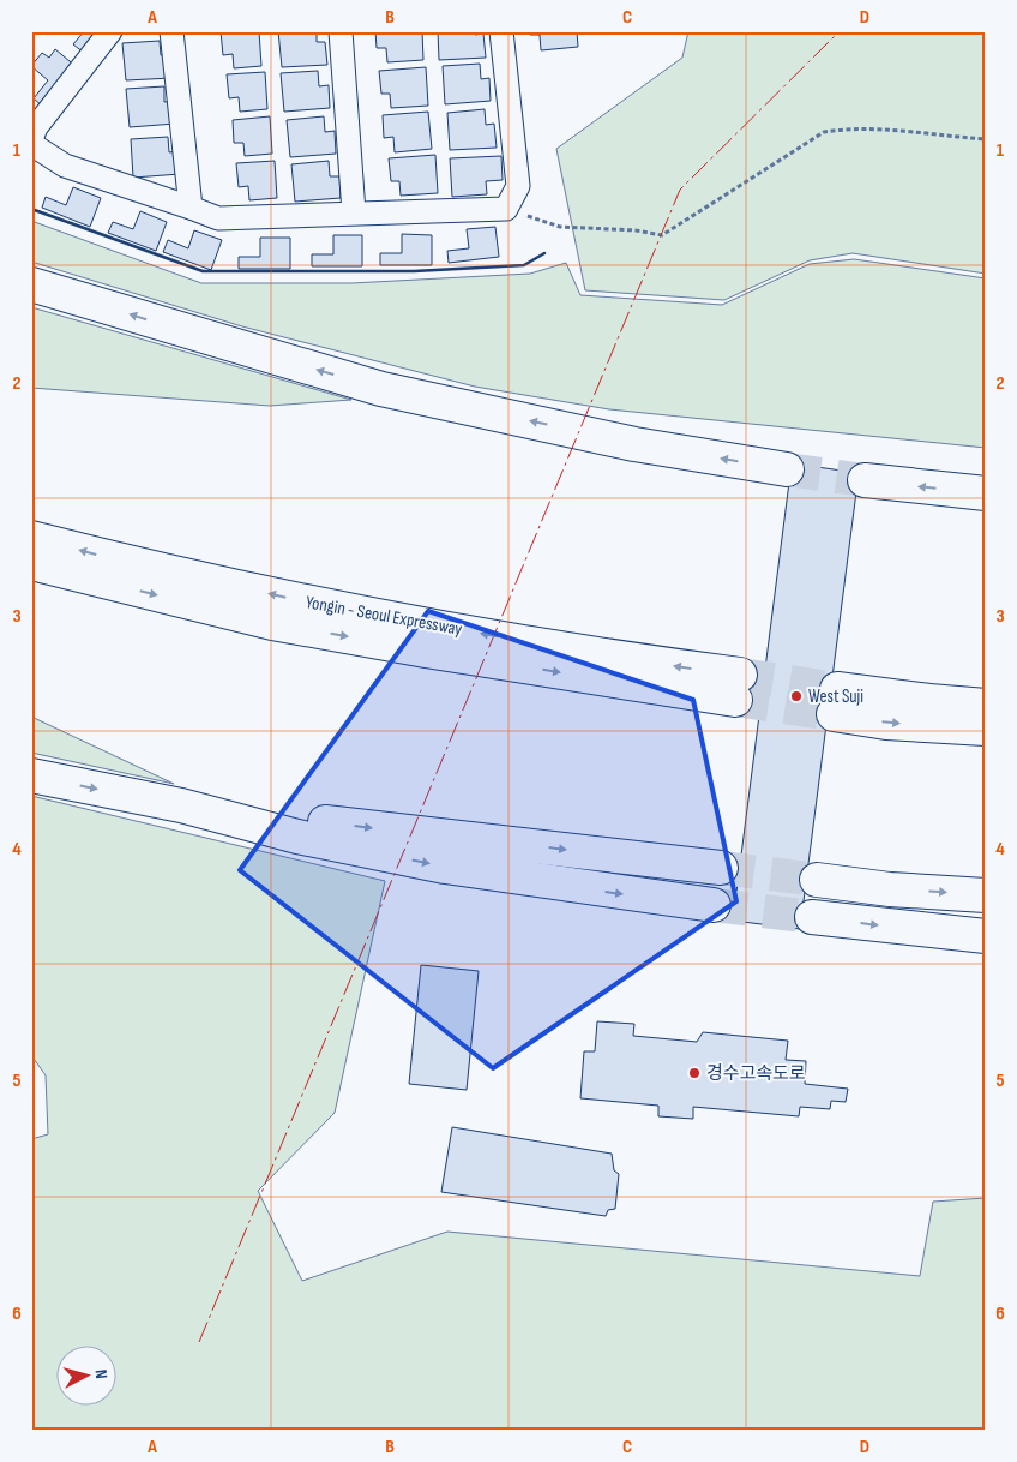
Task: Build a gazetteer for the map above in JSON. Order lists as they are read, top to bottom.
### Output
{
  "streets": {
    "highway": ["Yongin - Seoul Expressway"]
  },
  "places": ["West Suji", "경수고속도로"],
  "north": "right",
  "grid": {
    "columns": [
      "A",
      "B",
      "C",
      "D"
    ],
    "rows": [
      "1",
      "2",
      "3",
      "4",
      "5",
      "6"
    ]
  }
}
